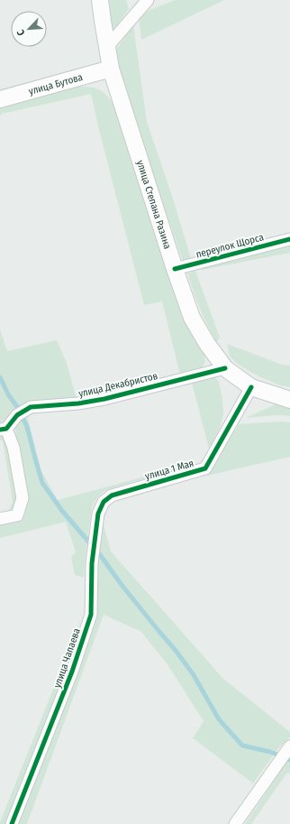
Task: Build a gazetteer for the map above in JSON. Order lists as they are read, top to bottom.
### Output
{
  "streets": {
    "main road": ["улица Бутова", "улица Степана Разина"],
    "street": [
      "переулок Щорса",
      "улица Декабристов",
      "улица 1 Мая",
      "улица Чапаева"
    ]
  },
  "crossings": [
    ["улица Бутова", "улица Степана Разина"],
    ["улица Степана Разина", "переулок Щорса"],
    ["улица Степана Разина", "улица Декабристов"],
    ["улица Степана Разина", "улица 1 Мая"],
    ["улица 1 Мая", "улица Чапаева"]
  ],
  "north": "bottom left"
}
